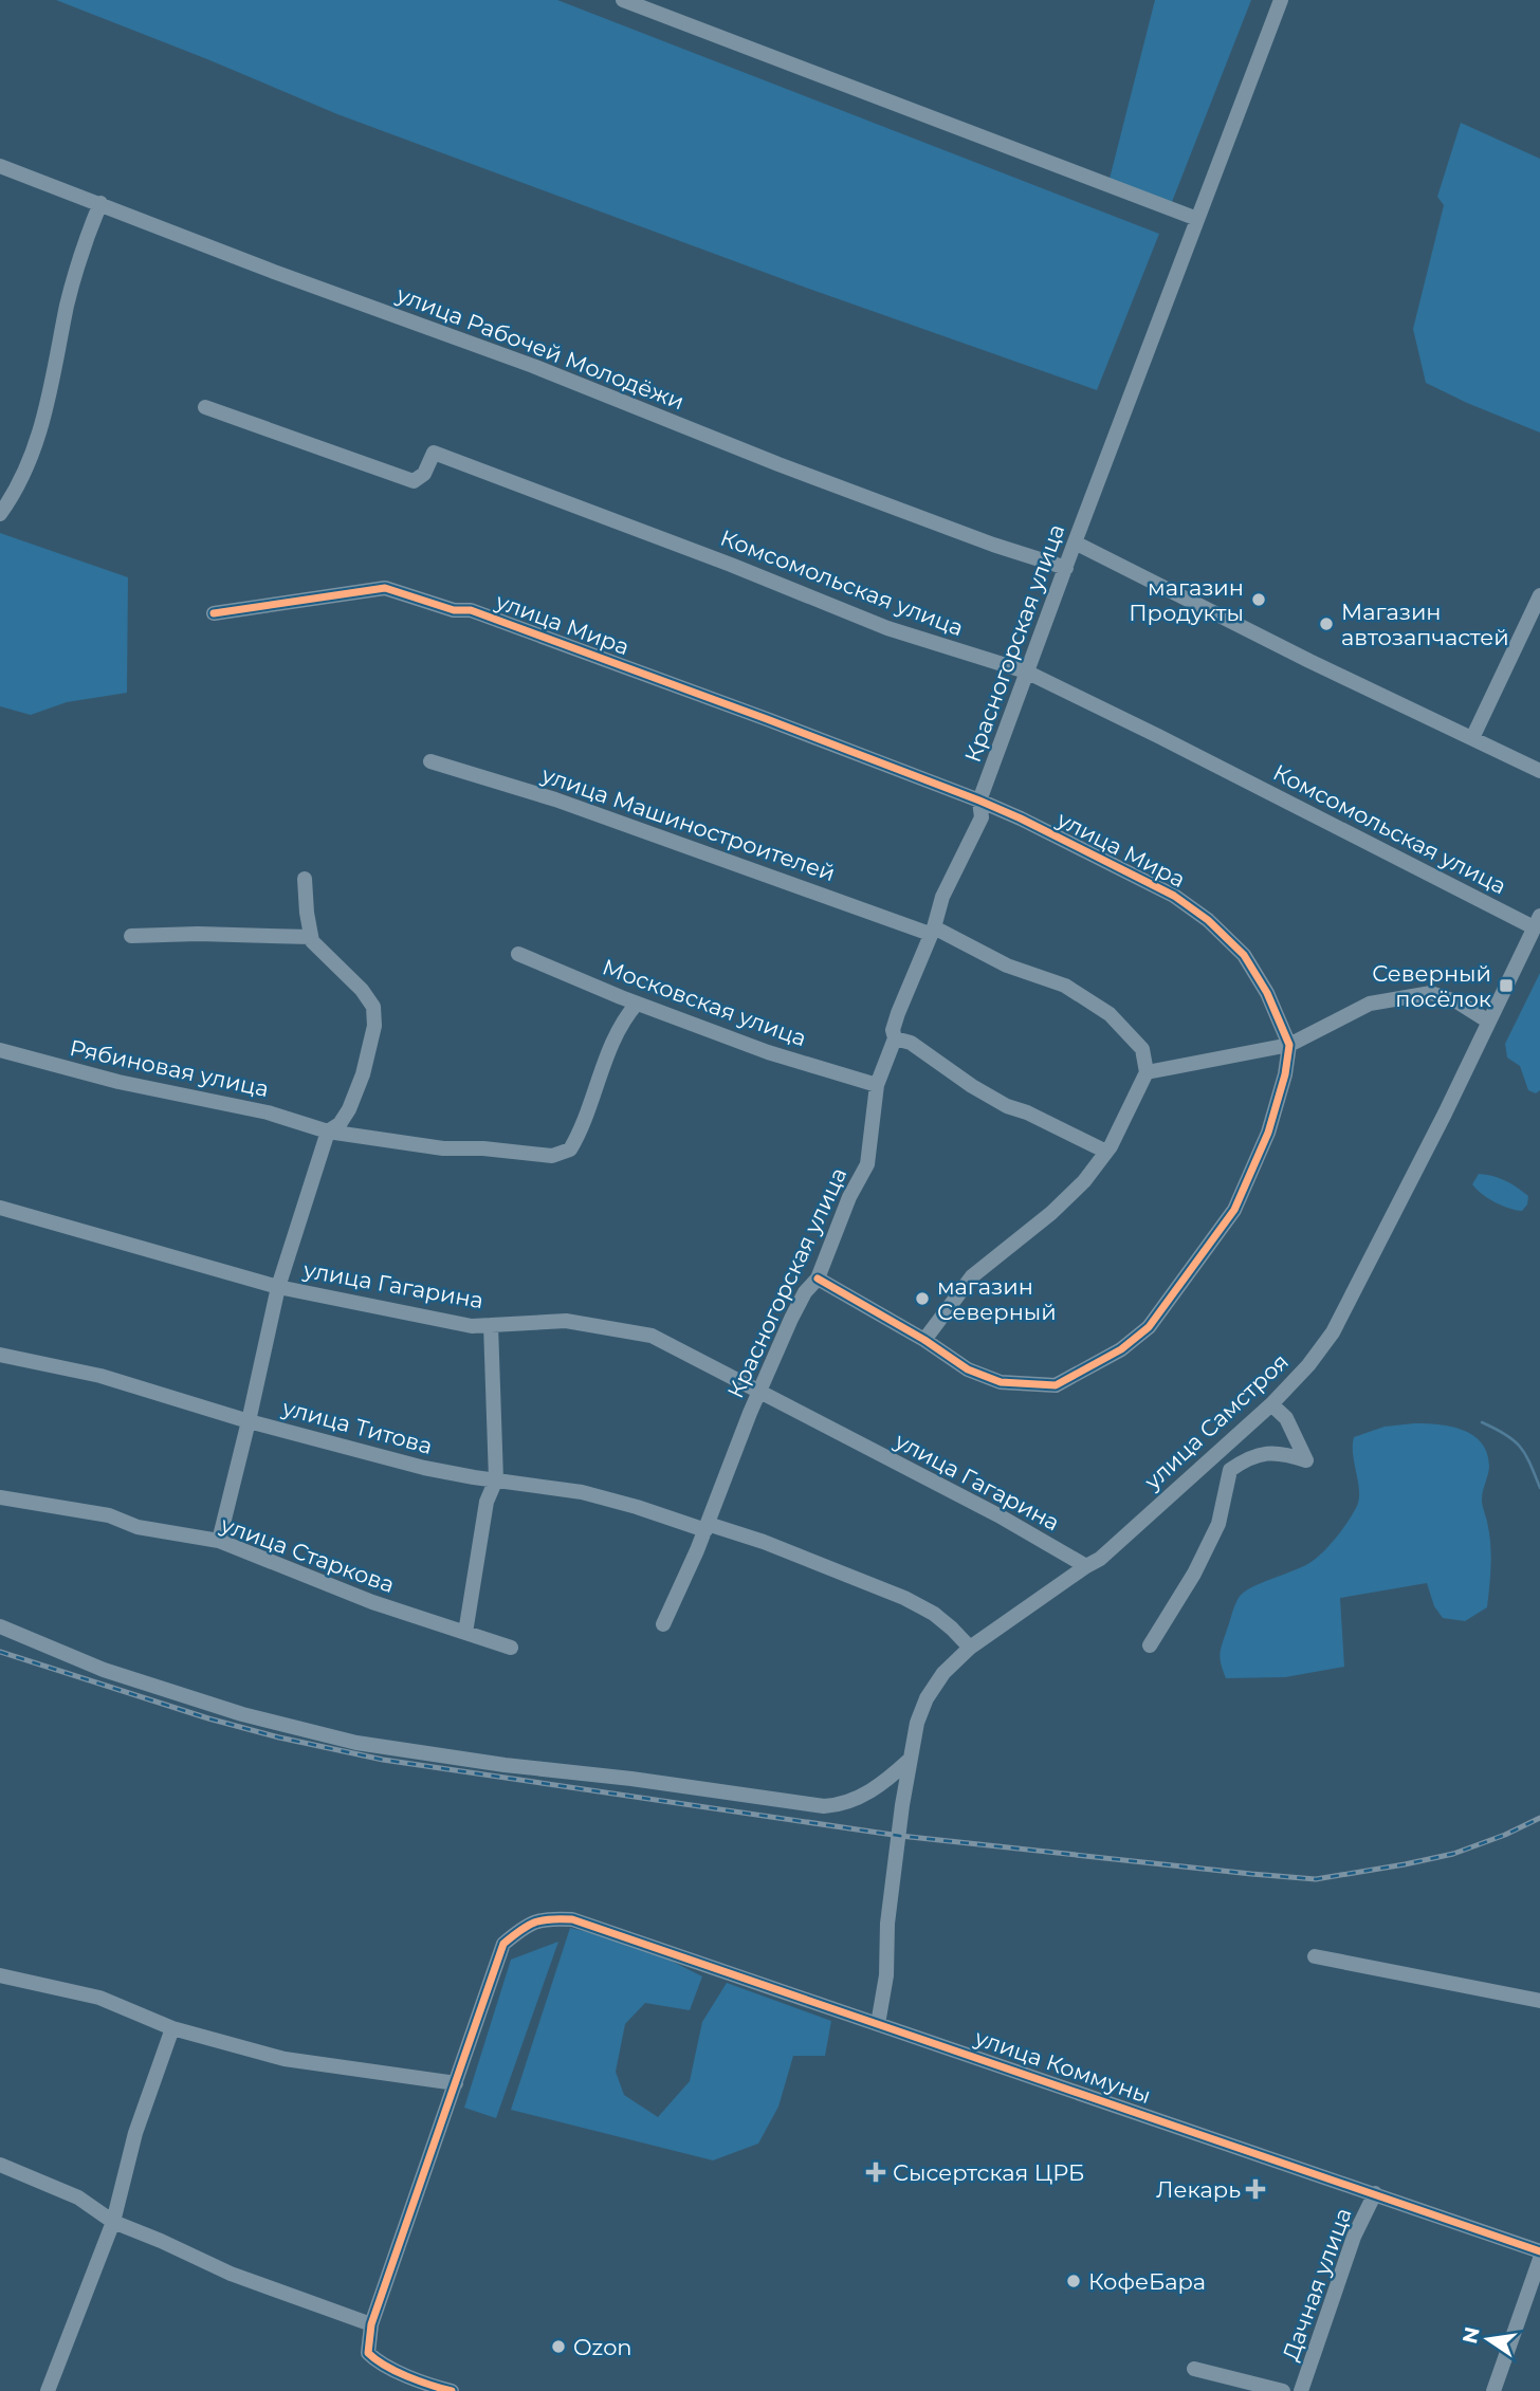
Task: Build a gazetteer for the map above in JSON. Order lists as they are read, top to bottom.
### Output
{
  "streets": {
    "street": [
      "улица Рабочей Молодёжи",
      "Комсомольская улица",
      "улица Мира",
      "Красногорская улица",
      "улица Машиностроителей",
      "Московская улица",
      "Рябиновая улица",
      "улица Гагарина",
      "улица Самстроя",
      "улица Титова",
      "улица Старкова",
      "улица Коммуны",
      "Дачная улица"
    ]
  },
  "crossings": [
    ["улица Рабочей Молодёжи", "Красногорская улица"],
    ["Комсомольская улица", "Красногорская улица"],
    ["Комсомольская улица", "улица Самстроя"],
    ["улица Мира", "Красногорская улица"],
    ["Красногорская улица", "улица Машиностроителей"],
    ["Красногорская улица", "Московская улица"],
    ["Красногорская улица", "улица Гагарина"],
    ["Красногорская улица", "улица Титова"],
    ["Московская улица", "Рябиновая улица"],
    ["улица Гагарина", "улица Самстроя"],
    ["улица Самстроя", "улица Титова"],
    ["улица Самстроя", "улица Коммуны"],
    ["улица Коммуны", "Дачная улица"]
  ],
  "places": {
    "other": [
      "магазин Продукты",
      "Магазин автозапчастей",
      "магазин Северный",
      "КофеБара",
      "Ozon"
    ],
    "transit": ["Северный посёлок"],
    "health": ["Сысертская ЦРБ", "Лекарь"]
  },
  "north": "left"
}
